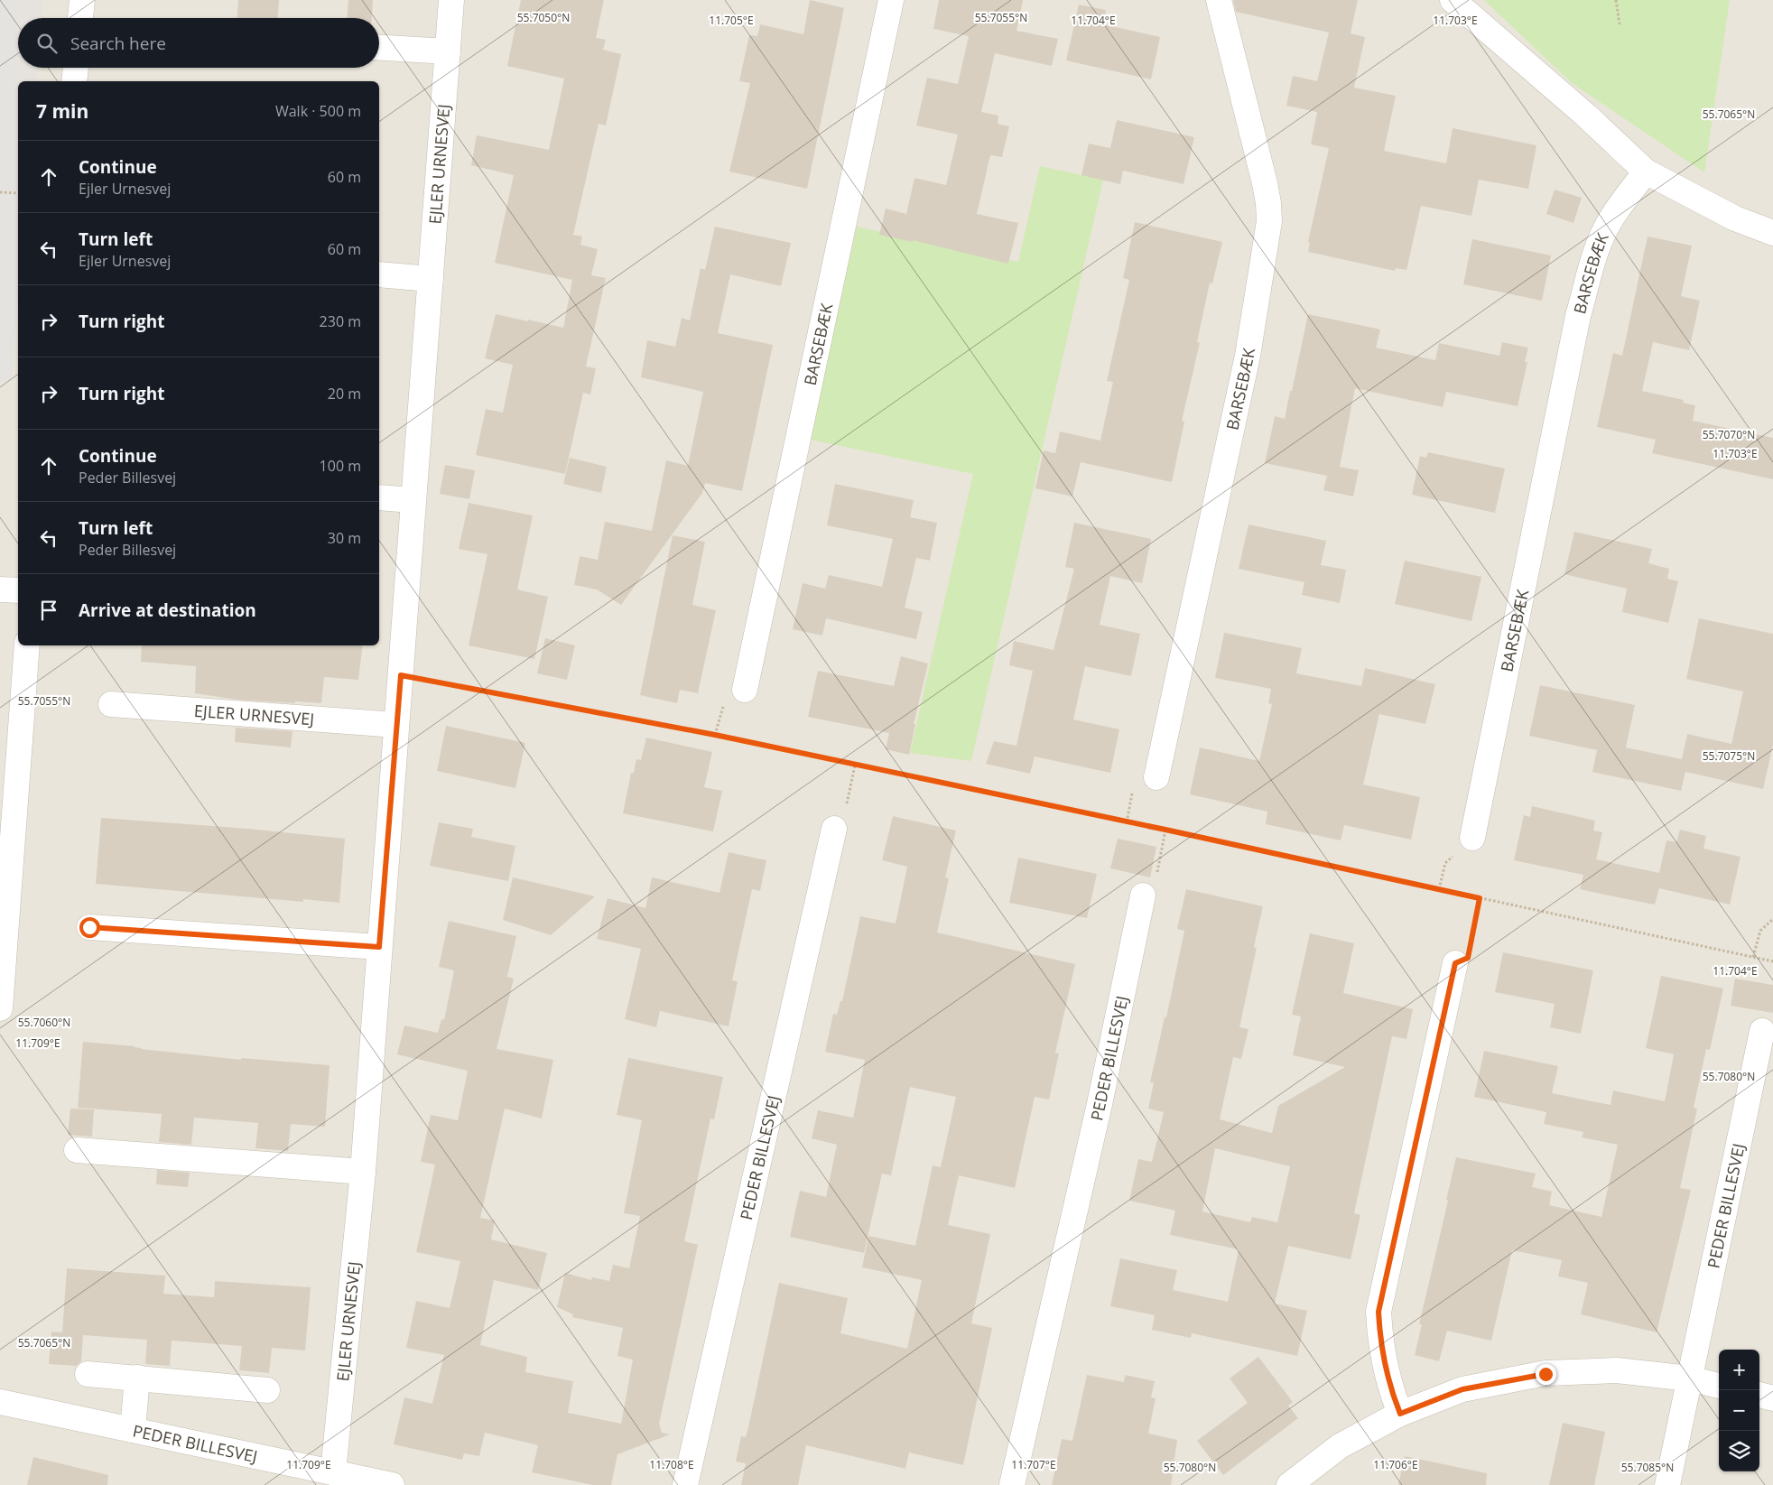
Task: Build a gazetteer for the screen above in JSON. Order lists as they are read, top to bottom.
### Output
{
  "streets": {
    "street": ["EJLER URNESVEJ", "BARSEBÆK", "PEDER BILLESVEJ"]
  },
  "crossings": [
    ["EJLER URNESVEJ", "PEDER BILLESVEJ"]
  ],
  "page": {
    "search": "Search here",
    "heading": ["7 min", "Walk · 500 m"],
    "list": [
      ["Continue", "Ejler Urnesvej", "60 m"],
      ["Turn left", "Ejler Urnesvej", "60 m"],
      ["Turn right", "230 m"],
      ["Turn right", "20 m"],
      ["Continue", "Peder Billesvej", "100 m"],
      ["Turn left", "Peder Billesvej", "30 m"],
      "Arrive at destination"
    ],
    "map_buttons": ["+", "−"]
  },
  "coordinates": [
    "55.7055°N",
    "55.7050°N",
    "11.705°E",
    "11.704°E",
    "11.703°E",
    "55.7065°N",
    "55.7070°N",
    "55.7075°N",
    "55.7060°N",
    "11.709°E",
    "55.7080°N",
    "11.708°E",
    "11.707°E",
    "11.706°E",
    "55.7085°N"
  ]
}
